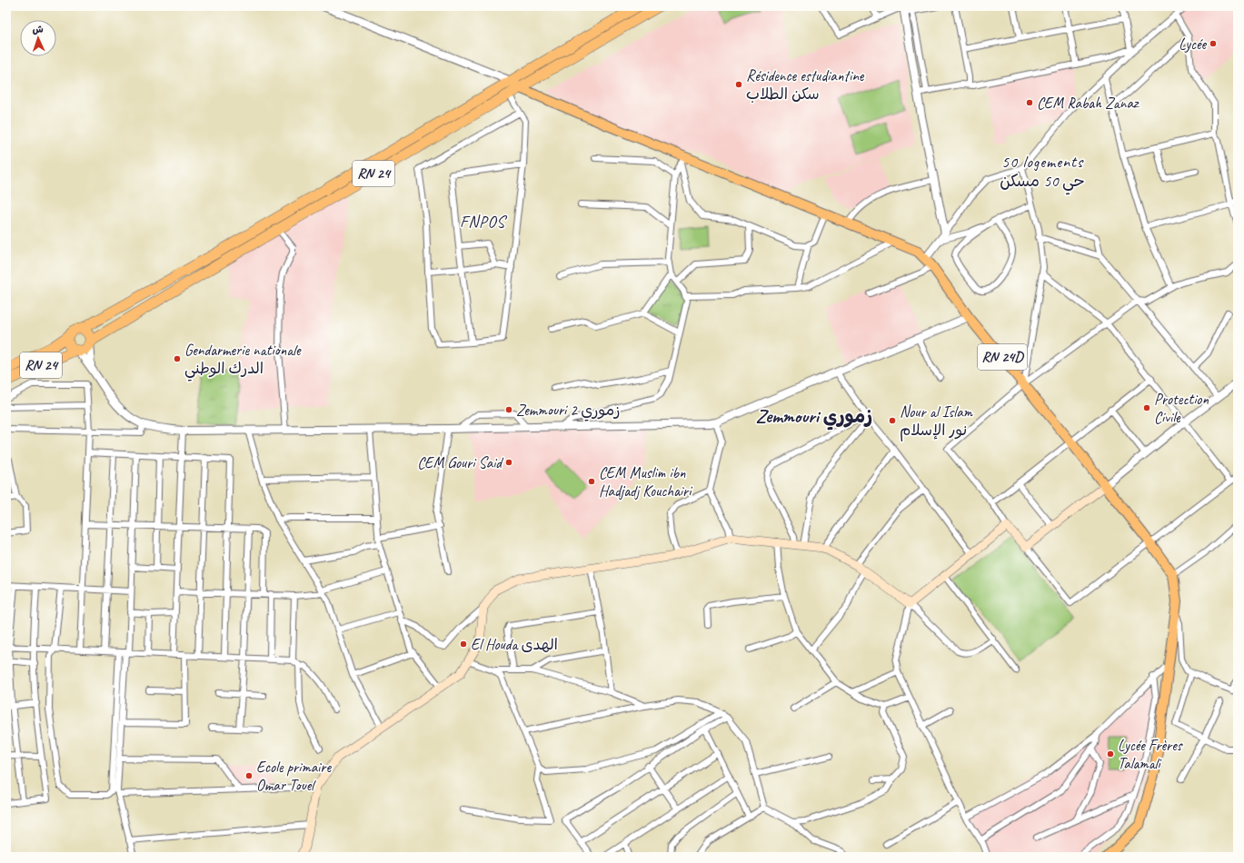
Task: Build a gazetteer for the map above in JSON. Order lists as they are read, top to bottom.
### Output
{
  "streets": {
    "highway": ["RN 24"],
    "main road": ["RN 24D"]
  },
  "crossings": [
    ["RN 24", "RN 24D"]
  ],
  "districts": ["50 logements حي 50 مسكن", "FNPOS", "Zemmouri زموري"],
  "places": [
    "Lycée",
    "Résidence estudiantine سكن الطلاب",
    "CEM Rabah Zanaz",
    "Gendarmerie nationale الدرك الوطني",
    "Protection Civile",
    "Zemmouri 2 زموري",
    "Nour al Islam نور الإسلام",
    "CEM Gouri Said",
    "CEM Muslim ibn Hadjadj Kouchairi",
    "El Houda الهدى",
    "Lycée Frères Talamali",
    "Ecole primaire Omar Touel"
  ],
  "north": "top"
}
